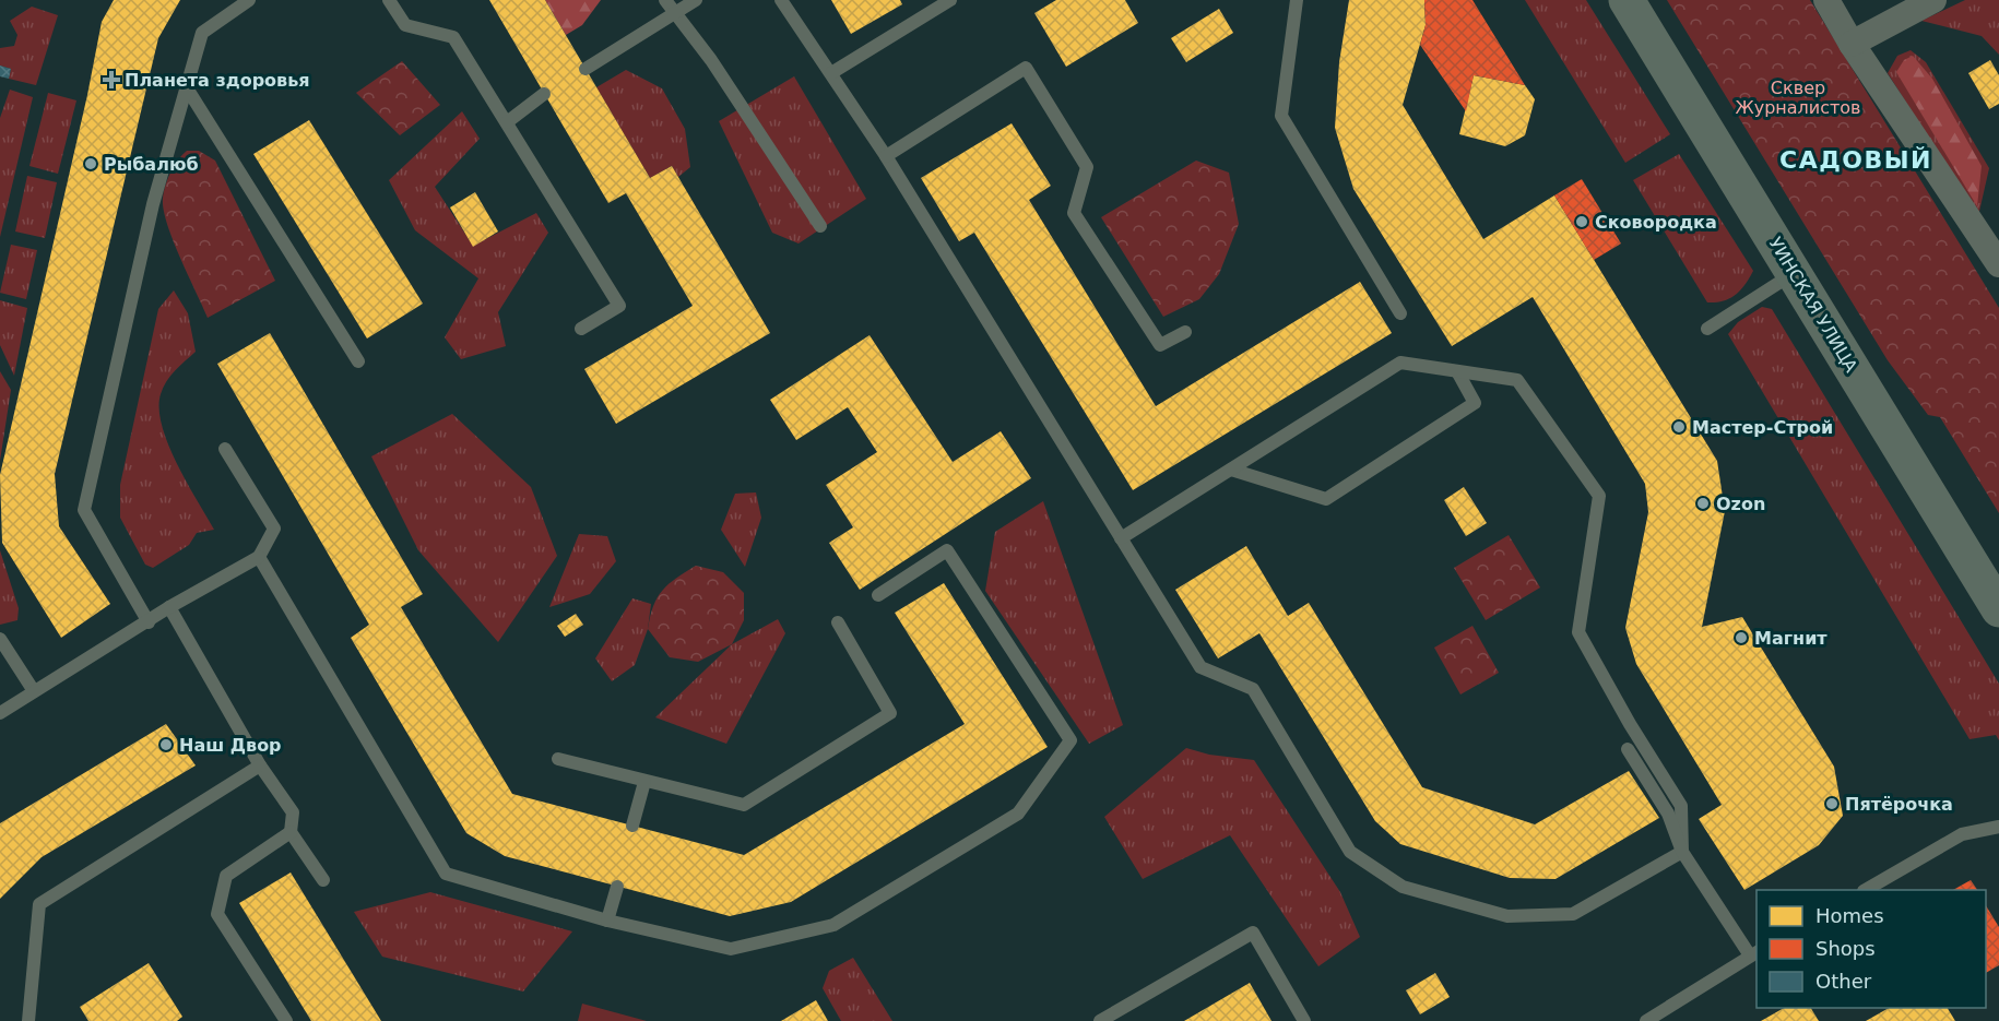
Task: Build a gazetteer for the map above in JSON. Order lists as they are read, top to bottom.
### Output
{
  "streets": {
    "main road": ["УИНСКАЯ УЛИЦА"]
  },
  "districts": ["САДОВЫЙ"],
  "parks": ["Сквер Журналистов"],
  "places": {
    "health": ["Планета здоровья"],
    "other": [
      "Рыбалюб",
      "Сковородка",
      "Мастер-Строй",
      "Ozon",
      "Магнит",
      "Наш Двор",
      "Пятёрочка"
    ]
  },
  "legend": ["Homes", "Shops", "Other"]
}
